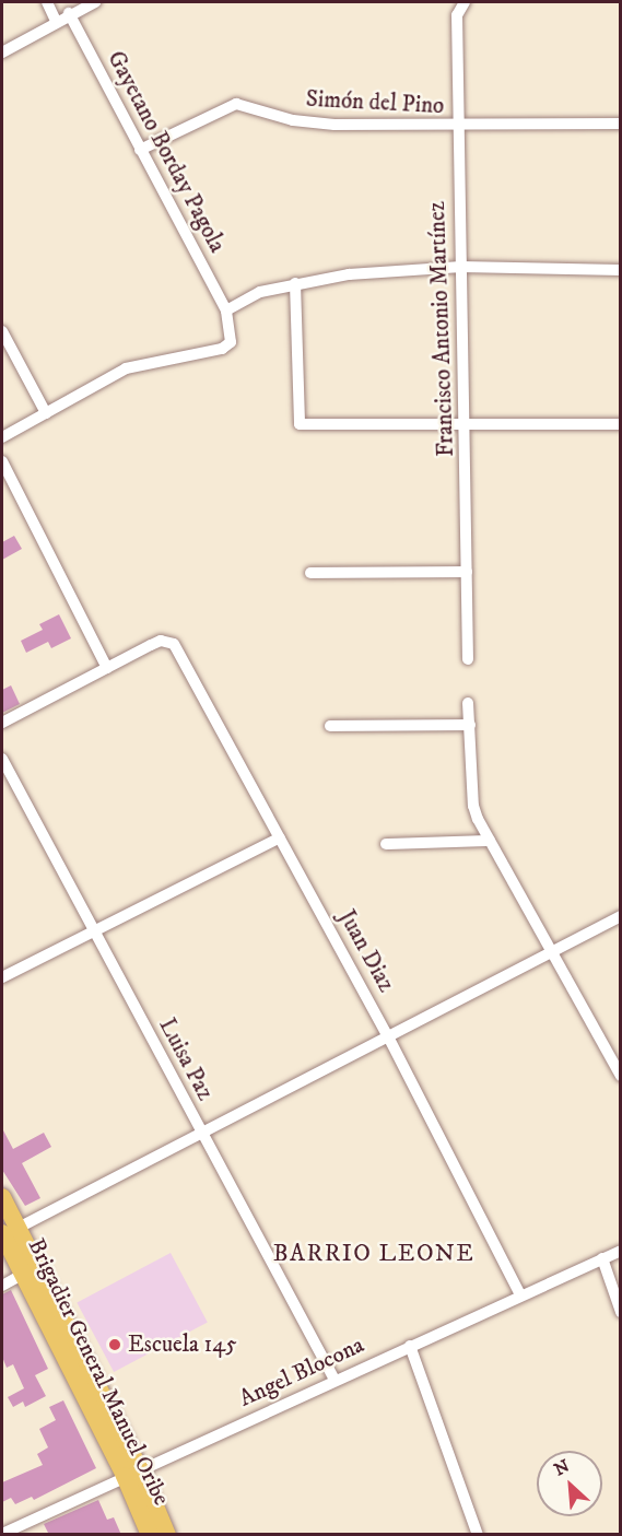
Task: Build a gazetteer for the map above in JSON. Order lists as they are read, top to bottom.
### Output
{
  "streets": {
    "main road": ["Brigadier General Manuel Oribe"],
    "street": [
      "Simón del Pino",
      "Gayetano Borday Pagola",
      "Francisco Antonio Martínez",
      "Juan Diaz",
      "Luisa Paz",
      "Angel Blocona"
    ]
  },
  "crossings": [
    ["Simón del Pino", "Gayetano Borday Pagola"],
    ["Simón del Pino", "Francisco Antonio Martínez"],
    ["Juan Diaz", "Angel Blocona"],
    ["Luisa Paz", "Angel Blocona"],
    ["Brigadier General Manuel Oribe", "Angel Blocona"]
  ],
  "districts": ["BARRIO LEONE"],
  "places": ["Escuela 145"],
  "north": "top left"
}
